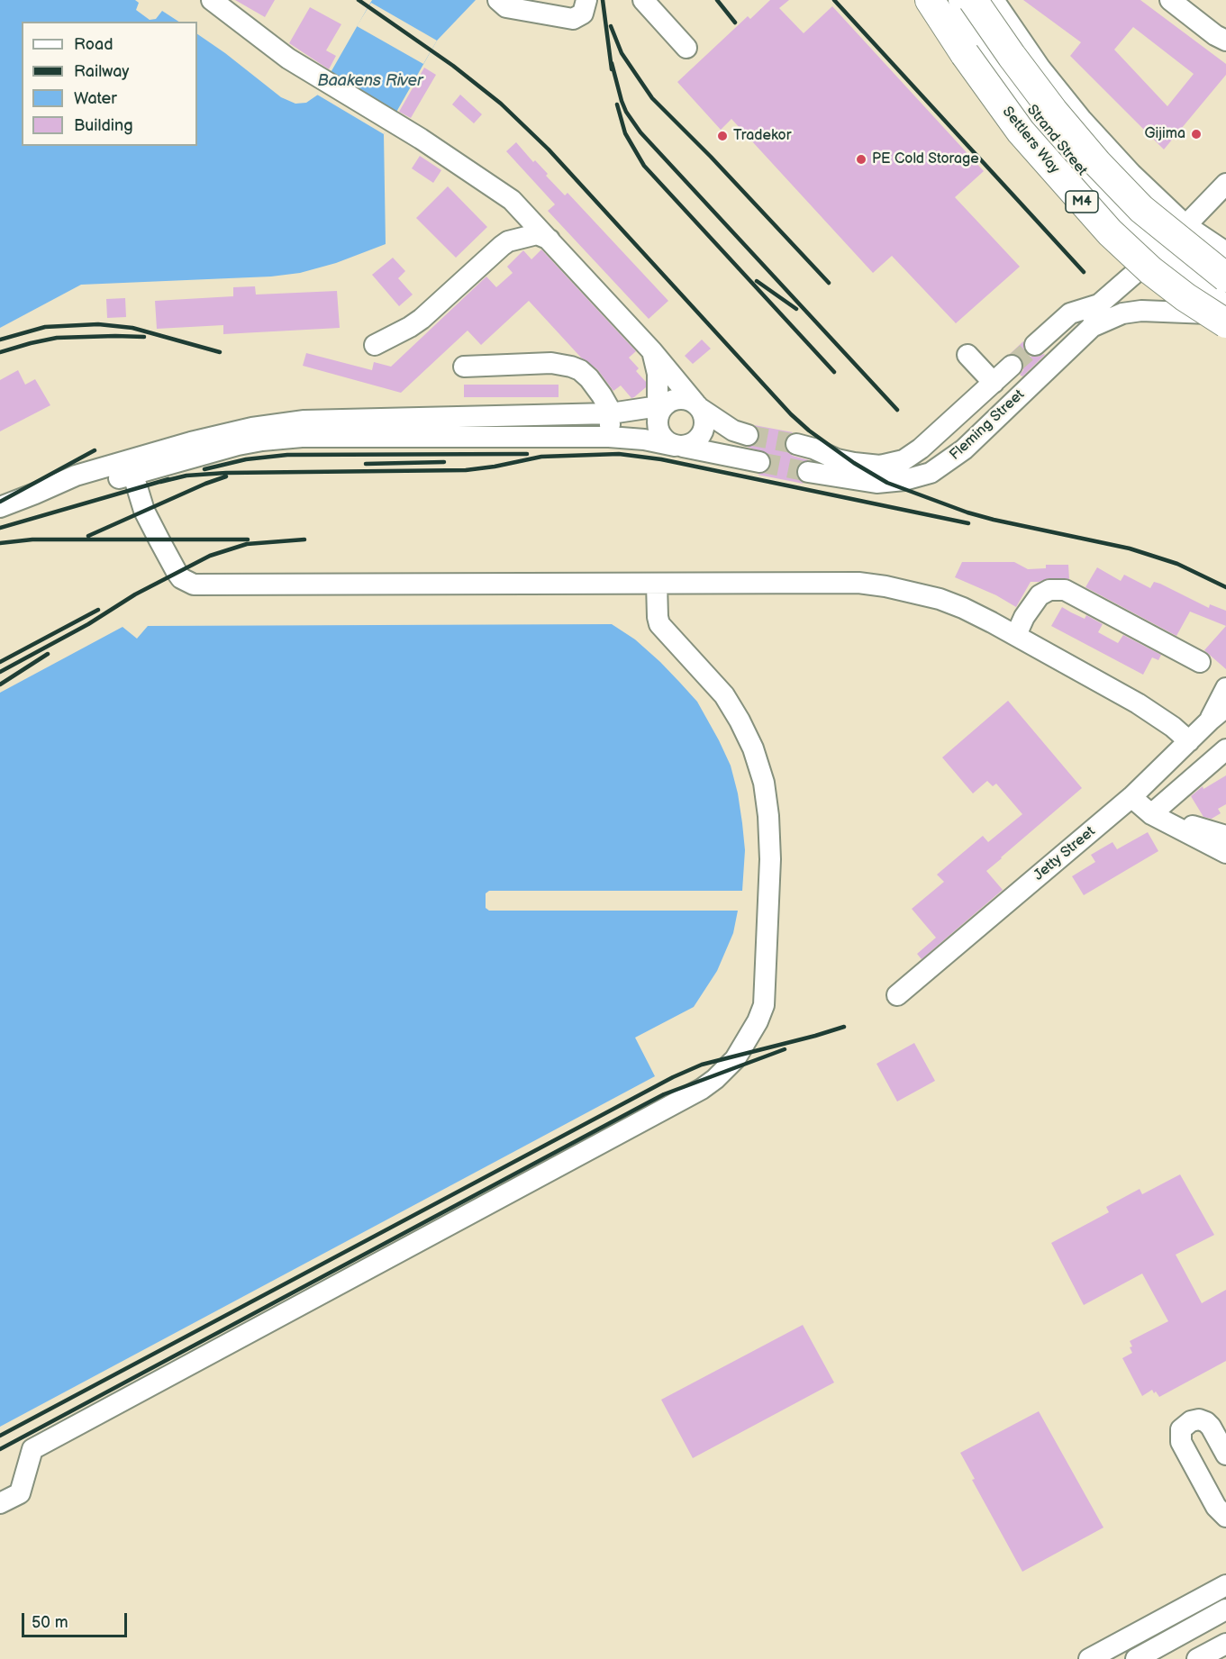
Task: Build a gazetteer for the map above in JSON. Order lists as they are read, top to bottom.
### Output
{
  "streets": {
    "highway": ["Settlers Way", "M4"],
    "street": ["Strand Street", "Fleming Street", "Jetty Street"]
  },
  "crossings": [
    ["Strand Street", "M4"]
  ],
  "water": ["Baakens River"],
  "places": ["Gijima", "Tradekor", "PE Cold Storage"],
  "legend": [
    "Road",
    "Railway",
    "Water",
    "Building"
  ],
  "scale_bar": "50 m"
}
